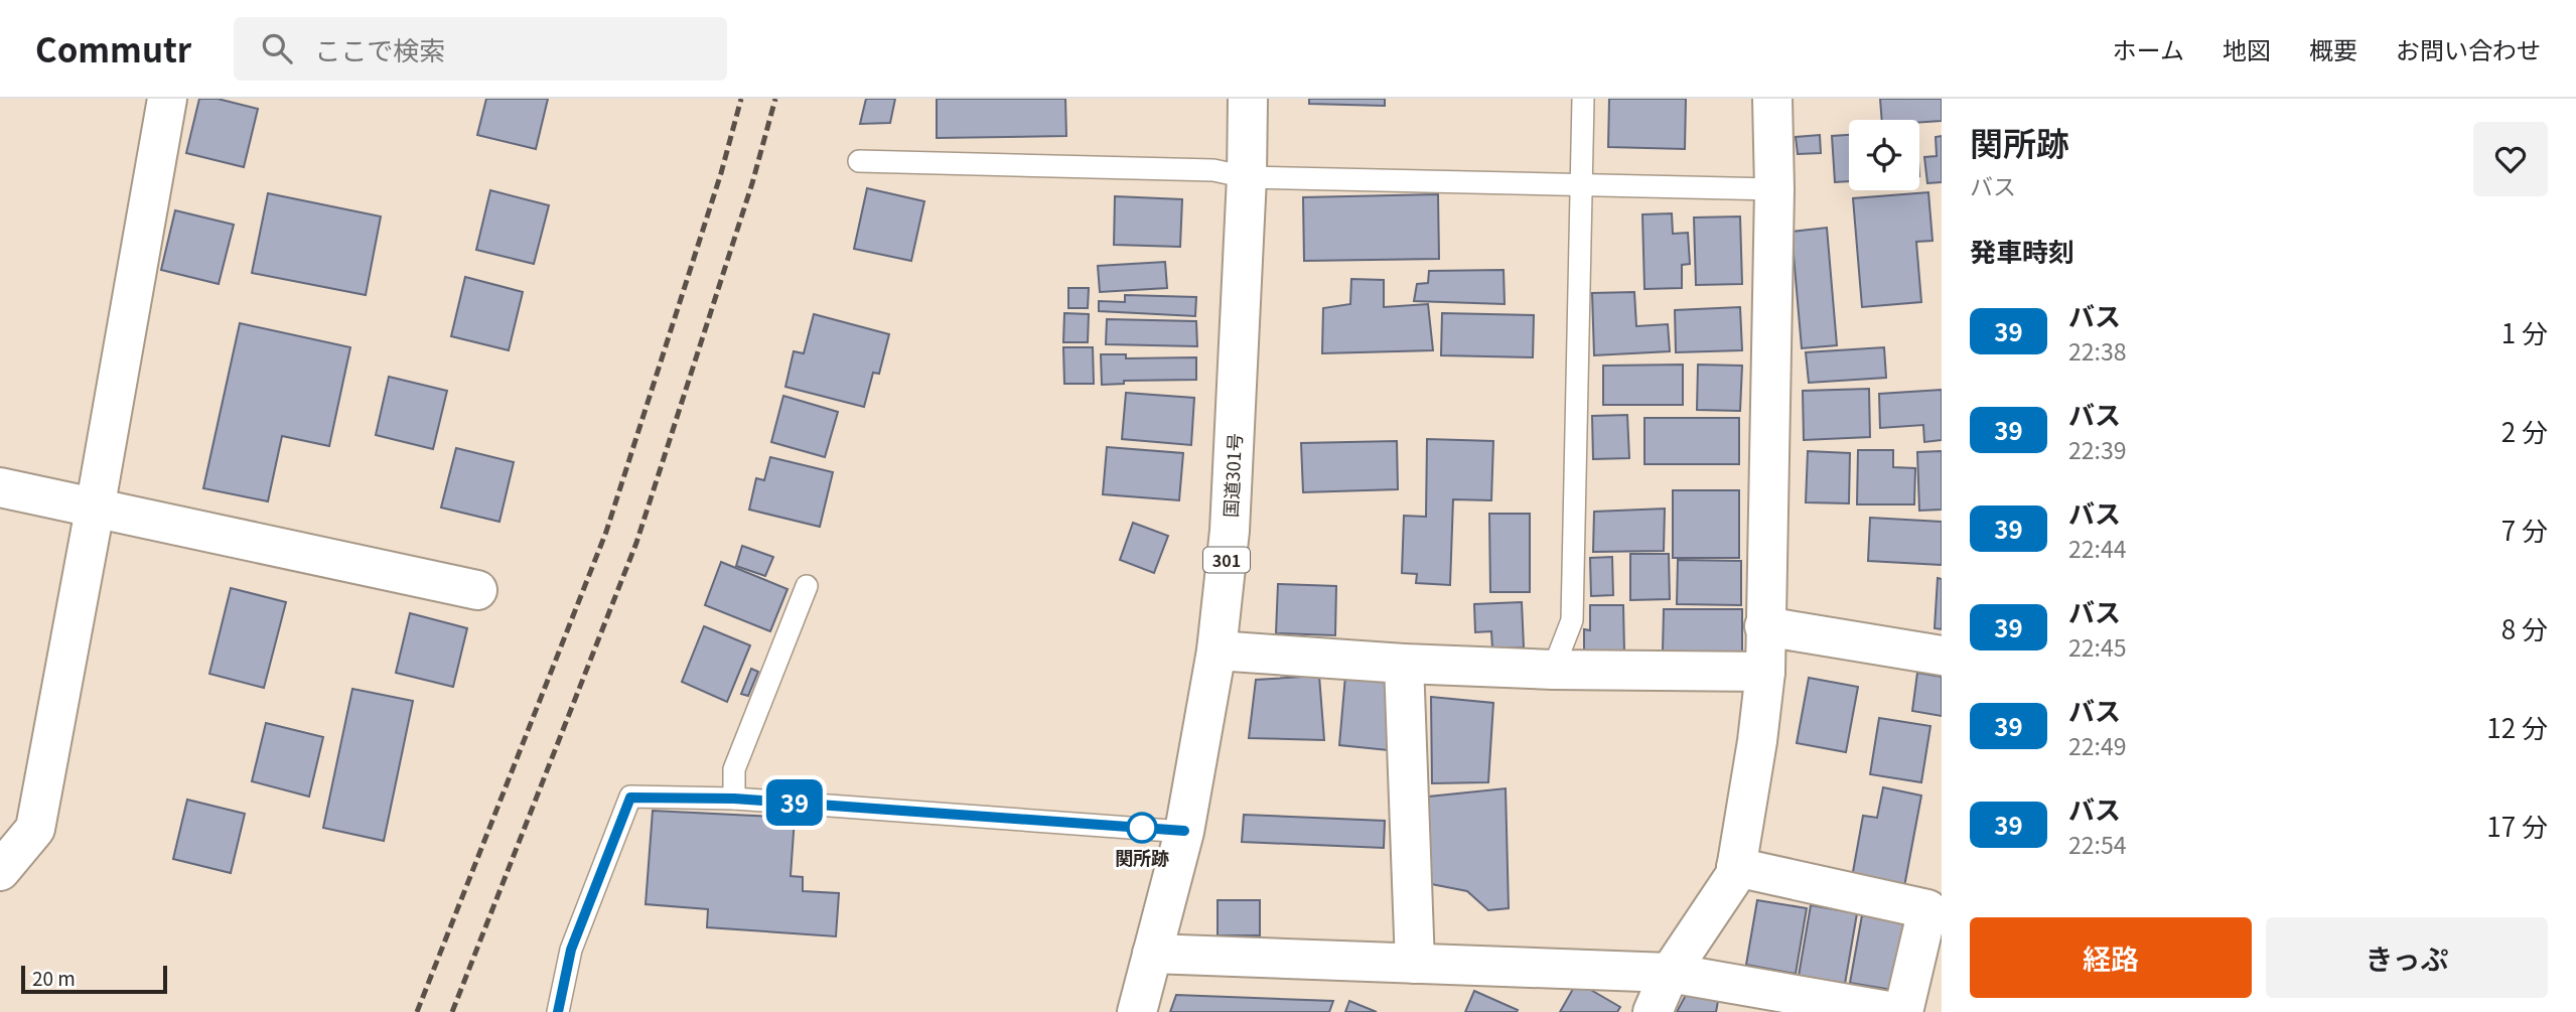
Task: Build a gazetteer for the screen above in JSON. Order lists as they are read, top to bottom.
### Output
{
  "streets": {
    "main road": ["国道301号", "301"]
  },
  "places": ["関所跡"],
  "lines": ["bus line 39"],
  "scale_bar": "20 m",
  "page": {
    "header": "Commutr",
    "search": "ここで検索",
    "nav": [
      "ホーム",
      "地図",
      "概要",
      "お問い合わせ"
    ],
    "on_map": "39",
    "heading": [
      ["関所跡", "バス"],
      "発車時刻"
    ],
    "list": [
      {
        "mark": "39",
        "name": "バス",
        "note": "22:38",
        "value": "1 分"
      },
      {
        "mark": "39",
        "name": "バス",
        "note": "22:39",
        "value": "2 分"
      },
      {
        "mark": "39",
        "name": "バス",
        "note": "22:44",
        "value": "7 分"
      },
      {
        "mark": "39",
        "name": "バス",
        "note": "22:45",
        "value": "8 分"
      },
      {
        "mark": "39",
        "name": "バス",
        "note": "22:49",
        "value": "12 分"
      },
      {
        "mark": "39",
        "name": "バス",
        "note": "22:54",
        "value": "17 分"
      }
    ],
    "buttons": ["経路", "きっぷ"],
    "scale": "20 m"
  }
}
